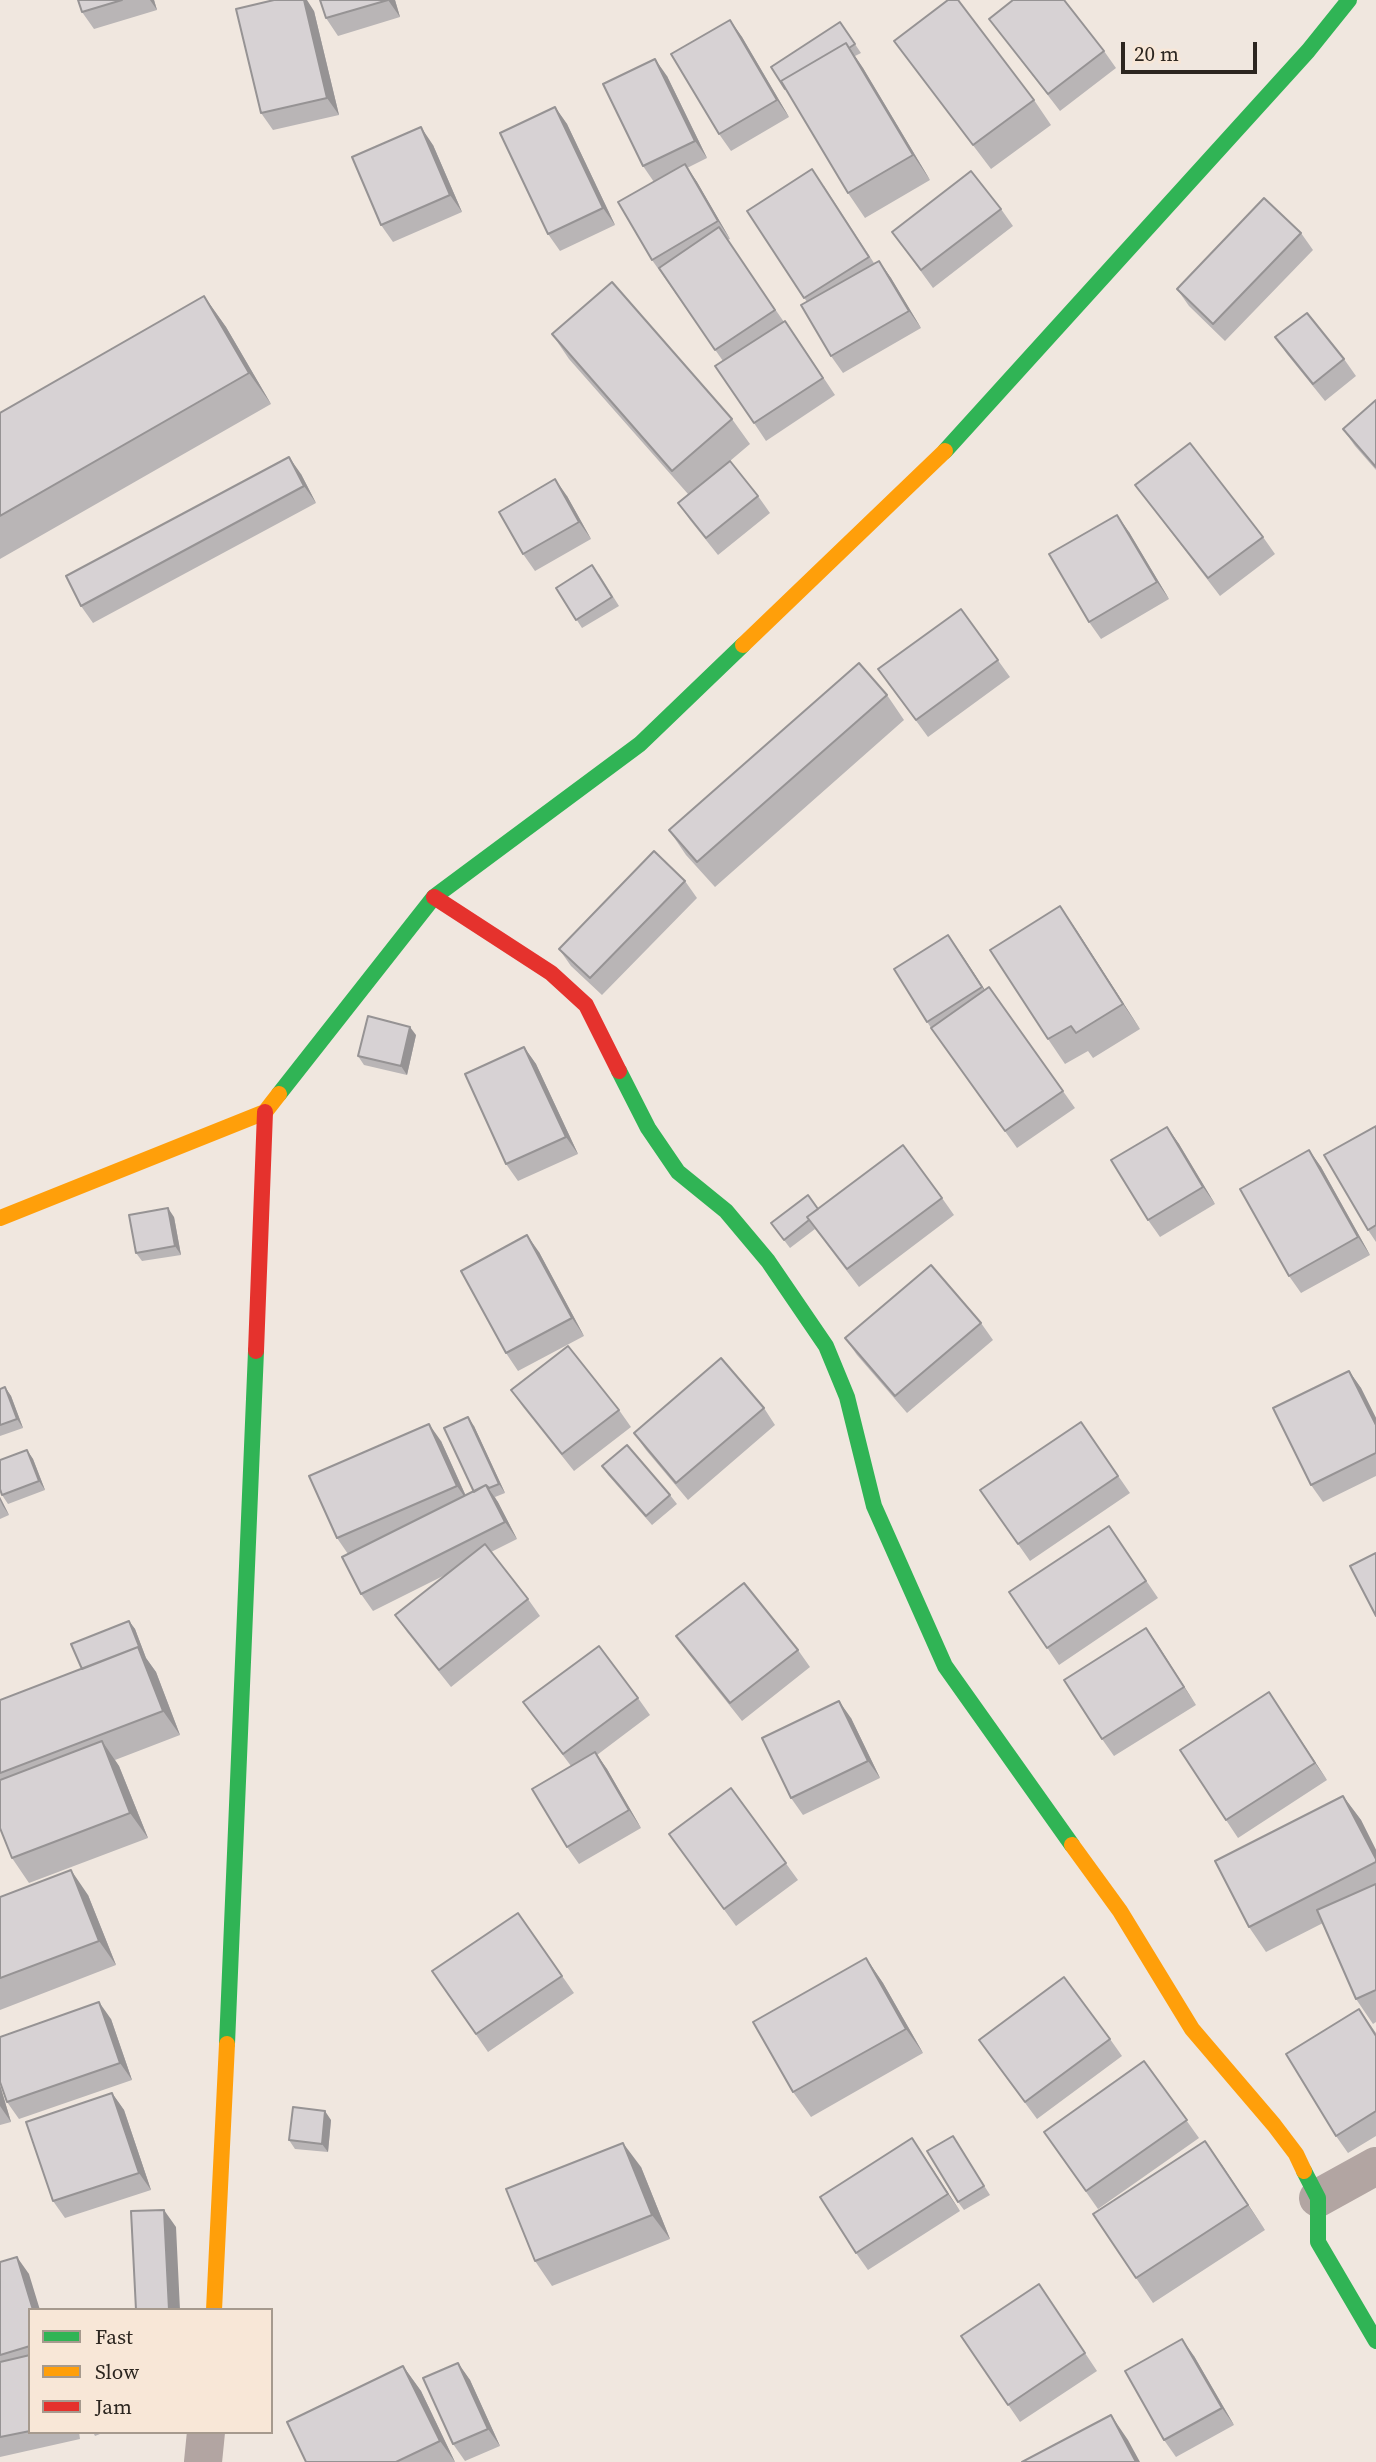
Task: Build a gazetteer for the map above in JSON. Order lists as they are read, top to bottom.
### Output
{
  "legend": ["Fast", "Slow", "Jam"],
  "scale_bar": "20 m"
}
